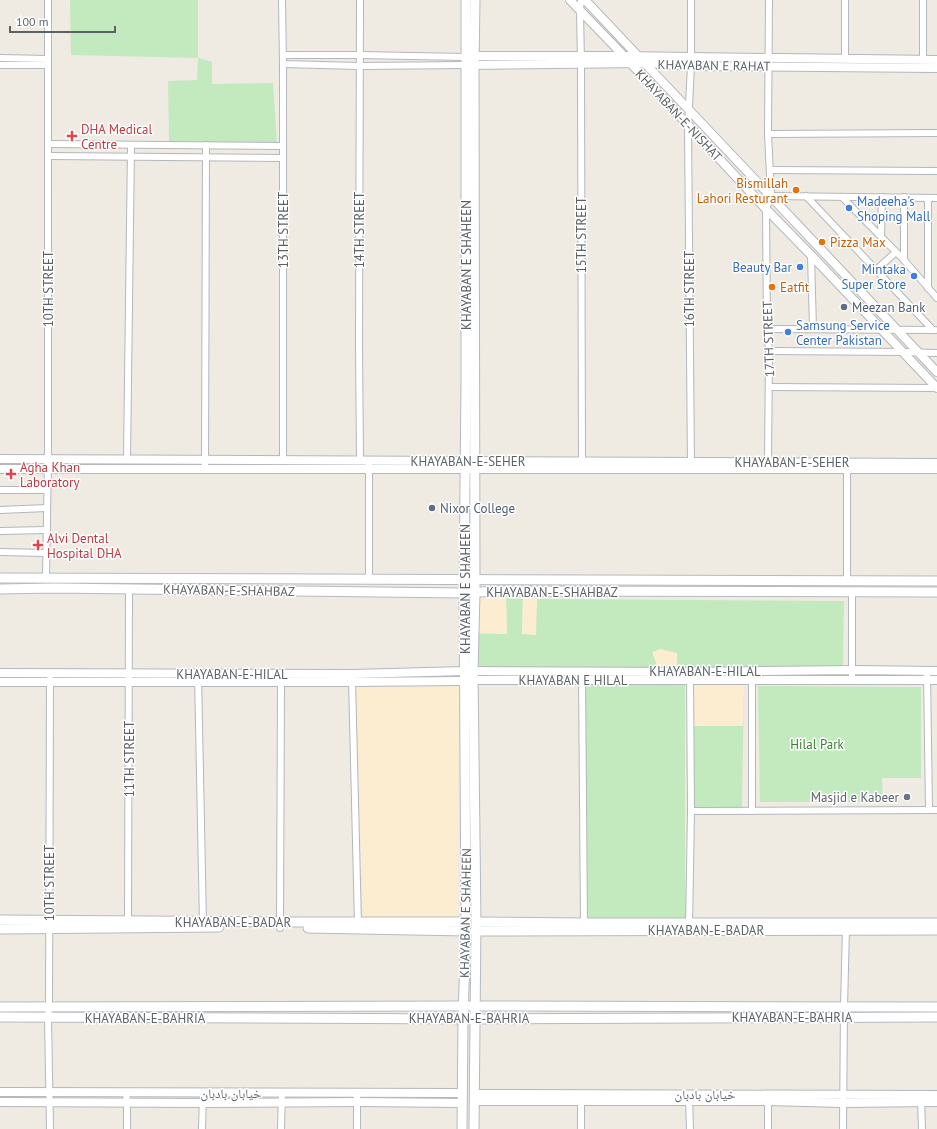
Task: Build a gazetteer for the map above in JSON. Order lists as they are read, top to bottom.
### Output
{
  "streets": {
    "main road": [
      "KHAYABAN E SHAHEEN",
      "KHAYABAN-E-SHAHBAZ",
      "KHAYABAN-E-BADAR",
      "KHAYABAN-E-BAHRIA"
    ],
    "street": [
      "KHAYABAN E RAHAT",
      "KHAYABAN-E-NISHAT",
      "13TH STREET",
      "14TH STREET",
      "15TH STREET",
      "10TH STREET",
      "16TH STREET",
      "17TH STREET",
      "KHAYABAN-E-SEHER",
      "KHAYABAN-E-HILAL",
      "KHAYABAN E HILAL",
      "11TH STREET",
      "خیابان بادبان"
    ]
  },
  "crossings": [
    ["KHAYABAN E RAHAT", "KHAYABAN-E-NISHAT"],
    ["KHAYABAN E RAHAT", "15TH STREET"],
    ["KHAYABAN E RAHAT", "KHAYABAN E SHAHEEN"],
    ["KHAYABAN E RAHAT", "16TH STREET"],
    ["KHAYABAN E RAHAT", "17TH STREET"],
    ["KHAYABAN-E-NISHAT", "15TH STREET"],
    ["KHAYABAN-E-NISHAT", "16TH STREET"],
    ["KHAYABAN-E-NISHAT", "17TH STREET"],
    ["13TH STREET", "KHAYABAN-E-SEHER"],
    ["14TH STREET", "KHAYABAN-E-SEHER"],
    ["15TH STREET", "KHAYABAN-E-SEHER"],
    ["KHAYABAN E SHAHEEN", "KHAYABAN-E-SEHER"],
    ["KHAYABAN E SHAHEEN", "KHAYABAN-E-SHAHBAZ"],
    ["KHAYABAN E SHAHEEN", "KHAYABAN-E-HILAL"],
    ["KHAYABAN E SHAHEEN", "KHAYABAN E HILAL"],
    ["KHAYABAN E SHAHEEN", "KHAYABAN-E-BADAR"],
    ["KHAYABAN E SHAHEEN", "KHAYABAN-E-BAHRIA"],
    ["KHAYABAN E SHAHEEN", "خیابان بادبان"],
    ["10TH STREET", "KHAYABAN-E-SEHER"],
    ["10TH STREET", "KHAYABAN-E-SHAHBAZ"],
    ["10TH STREET", "KHAYABAN-E-HILAL"],
    ["10TH STREET", "KHAYABAN-E-BADAR"],
    ["10TH STREET", "KHAYABAN-E-BAHRIA"],
    ["10TH STREET", "خیابان بادبان"],
    ["16TH STREET", "KHAYABAN-E-SEHER"],
    ["17TH STREET", "KHAYABAN-E-SEHER"],
    ["KHAYABAN-E-SHAHBAZ", "11TH STREET"],
    ["KHAYABAN-E-HILAL", "KHAYABAN E HILAL"],
    ["KHAYABAN-E-HILAL", "11TH STREET"],
    ["11TH STREET", "KHAYABAN-E-BADAR"]
  ],
  "parks": ["Hilal Park"],
  "places": {
    "health": ["DHA Medical Centre", "Agha Khan Laboratory", "Alvi Dental Hospital DHA"],
    "other": [
      "Bismillah Lahori Resturant",
      "Madeeha's Shoping Mall",
      "Pizza Max",
      "Beauty Bar",
      "Mintaka Super Store",
      "Eatfit",
      "Meezan Bank",
      "Samsung Service Center Pakistan",
      "Nixor College",
      "Masjid e Kabeer"
    ]
  },
  "scale_bar": "100 m"
}
